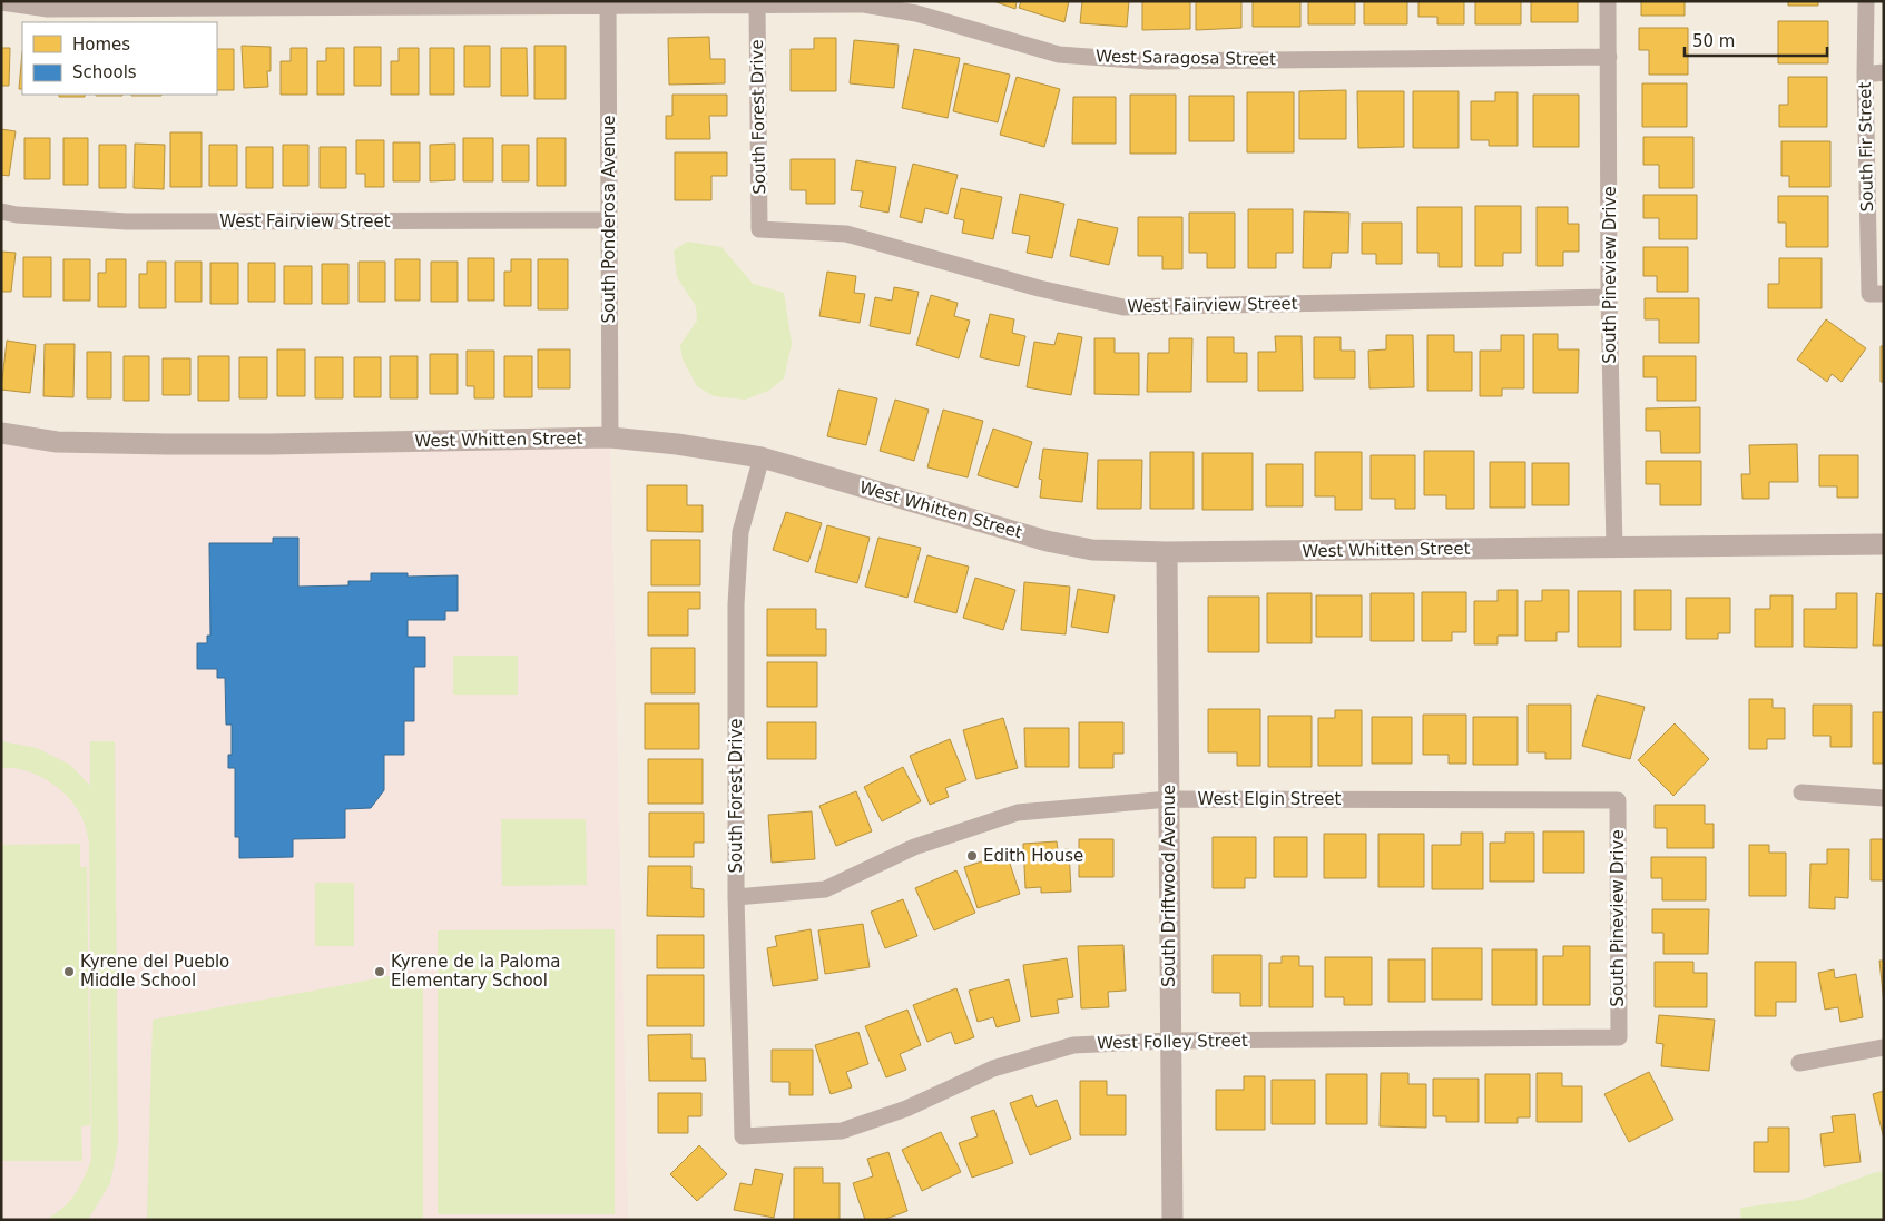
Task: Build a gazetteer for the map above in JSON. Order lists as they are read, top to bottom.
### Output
{
  "streets": {
    "street": [
      "West Saragosa Street",
      "South Forest Drive",
      "South Fir Street",
      "South Ponderosa Avenue",
      "West Fairview Street",
      "South Pineview Drive",
      "West Whitten Street",
      "West Elgin Street",
      "South Driftwood Avenue",
      "West Folley Street"
    ]
  },
  "crossings": [
    ["West Saragosa Street", "South Forest Drive"],
    ["West Saragosa Street", "South Ponderosa Avenue"],
    ["West Saragosa Street", "South Pineview Drive"],
    ["South Forest Drive", "West Fairview Street"],
    ["South Forest Drive", "West Whitten Street"],
    ["South Forest Drive", "West Elgin Street"],
    ["South Forest Drive", "West Folley Street"],
    ["South Ponderosa Avenue", "West Fairview Street"],
    ["South Ponderosa Avenue", "West Whitten Street"],
    ["West Fairview Street", "South Pineview Drive"],
    ["South Pineview Drive", "West Whitten Street"],
    ["South Pineview Drive", "West Elgin Street"],
    ["South Pineview Drive", "West Folley Street"],
    ["West Whitten Street", "South Driftwood Avenue"],
    ["West Elgin Street", "South Driftwood Avenue"],
    ["South Driftwood Avenue", "West Folley Street"]
  ],
  "places": ["Edith House", "Kyrene del Pueblo Middle School", "Kyrene de la Paloma Elementary School"],
  "legend": ["Homes", "Schools"],
  "scale_bar": "50 m"
}
